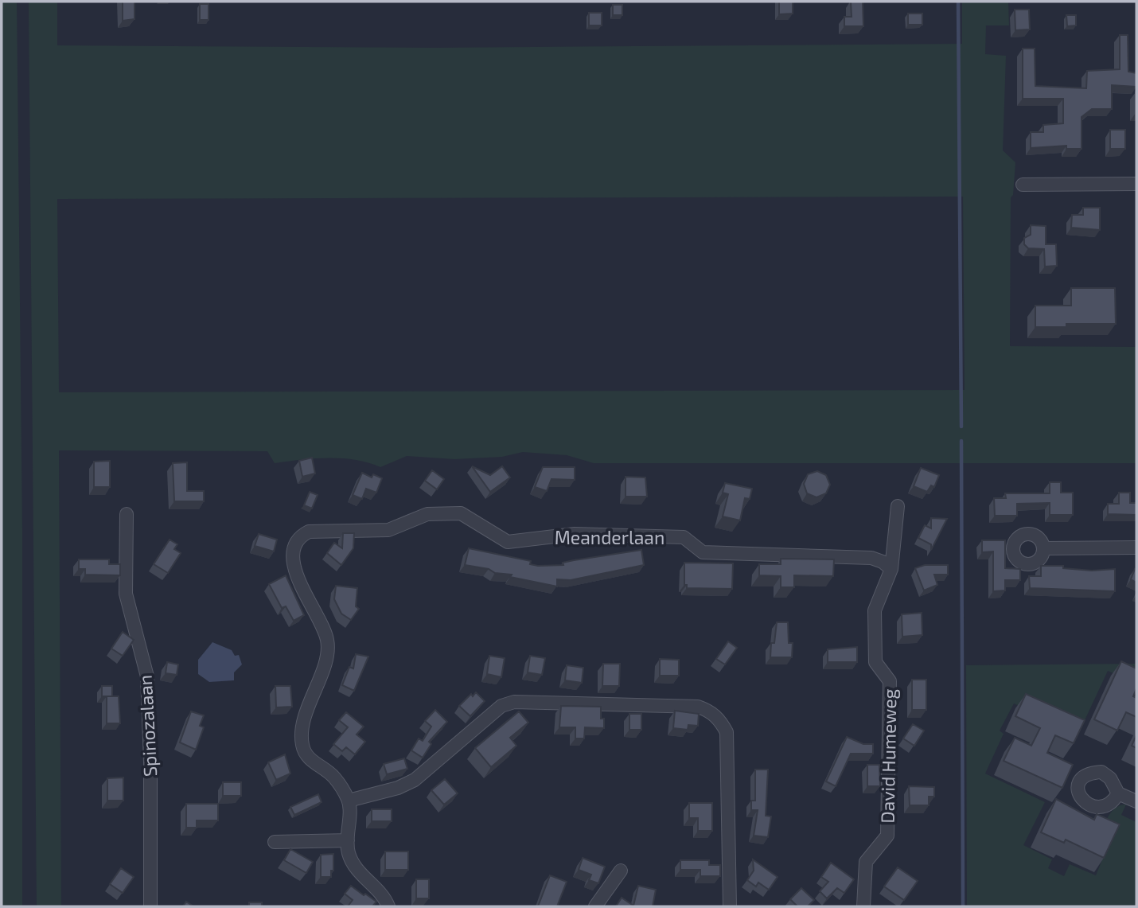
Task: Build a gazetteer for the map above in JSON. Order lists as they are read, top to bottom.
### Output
{
  "streets": {
    "street": ["Meanderlaan", "Spinozalaan", "David Humeweg"]
  },
  "crossings": [
    ["Meanderlaan", "David Humeweg"]
  ]
}
